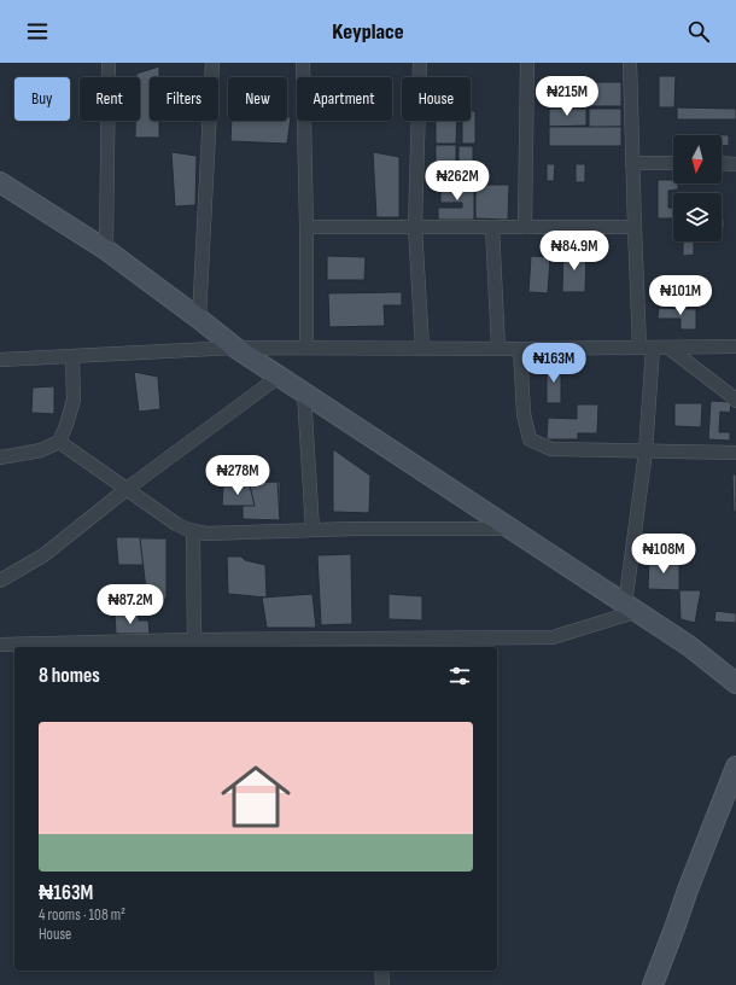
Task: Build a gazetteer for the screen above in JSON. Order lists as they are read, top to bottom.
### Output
{
  "north": "bottom",
  "page": {
    "header": "Keyplace",
    "price": [
      "₦215M",
      "₦262M",
      "₦84.9M",
      "₦101M",
      "₦163M",
      "₦278M",
      "₦108M",
      "₦87.2M"
    ],
    "chip": [
      "Buy",
      "Rent",
      "Filters",
      "New",
      "Apartment",
      "House"
    ],
    "heading": "8 homes",
    "list": [
      {
        "name": "₦163M",
        "note": "4 rooms · 108 m² · House"
      }
    ]
  }
}
